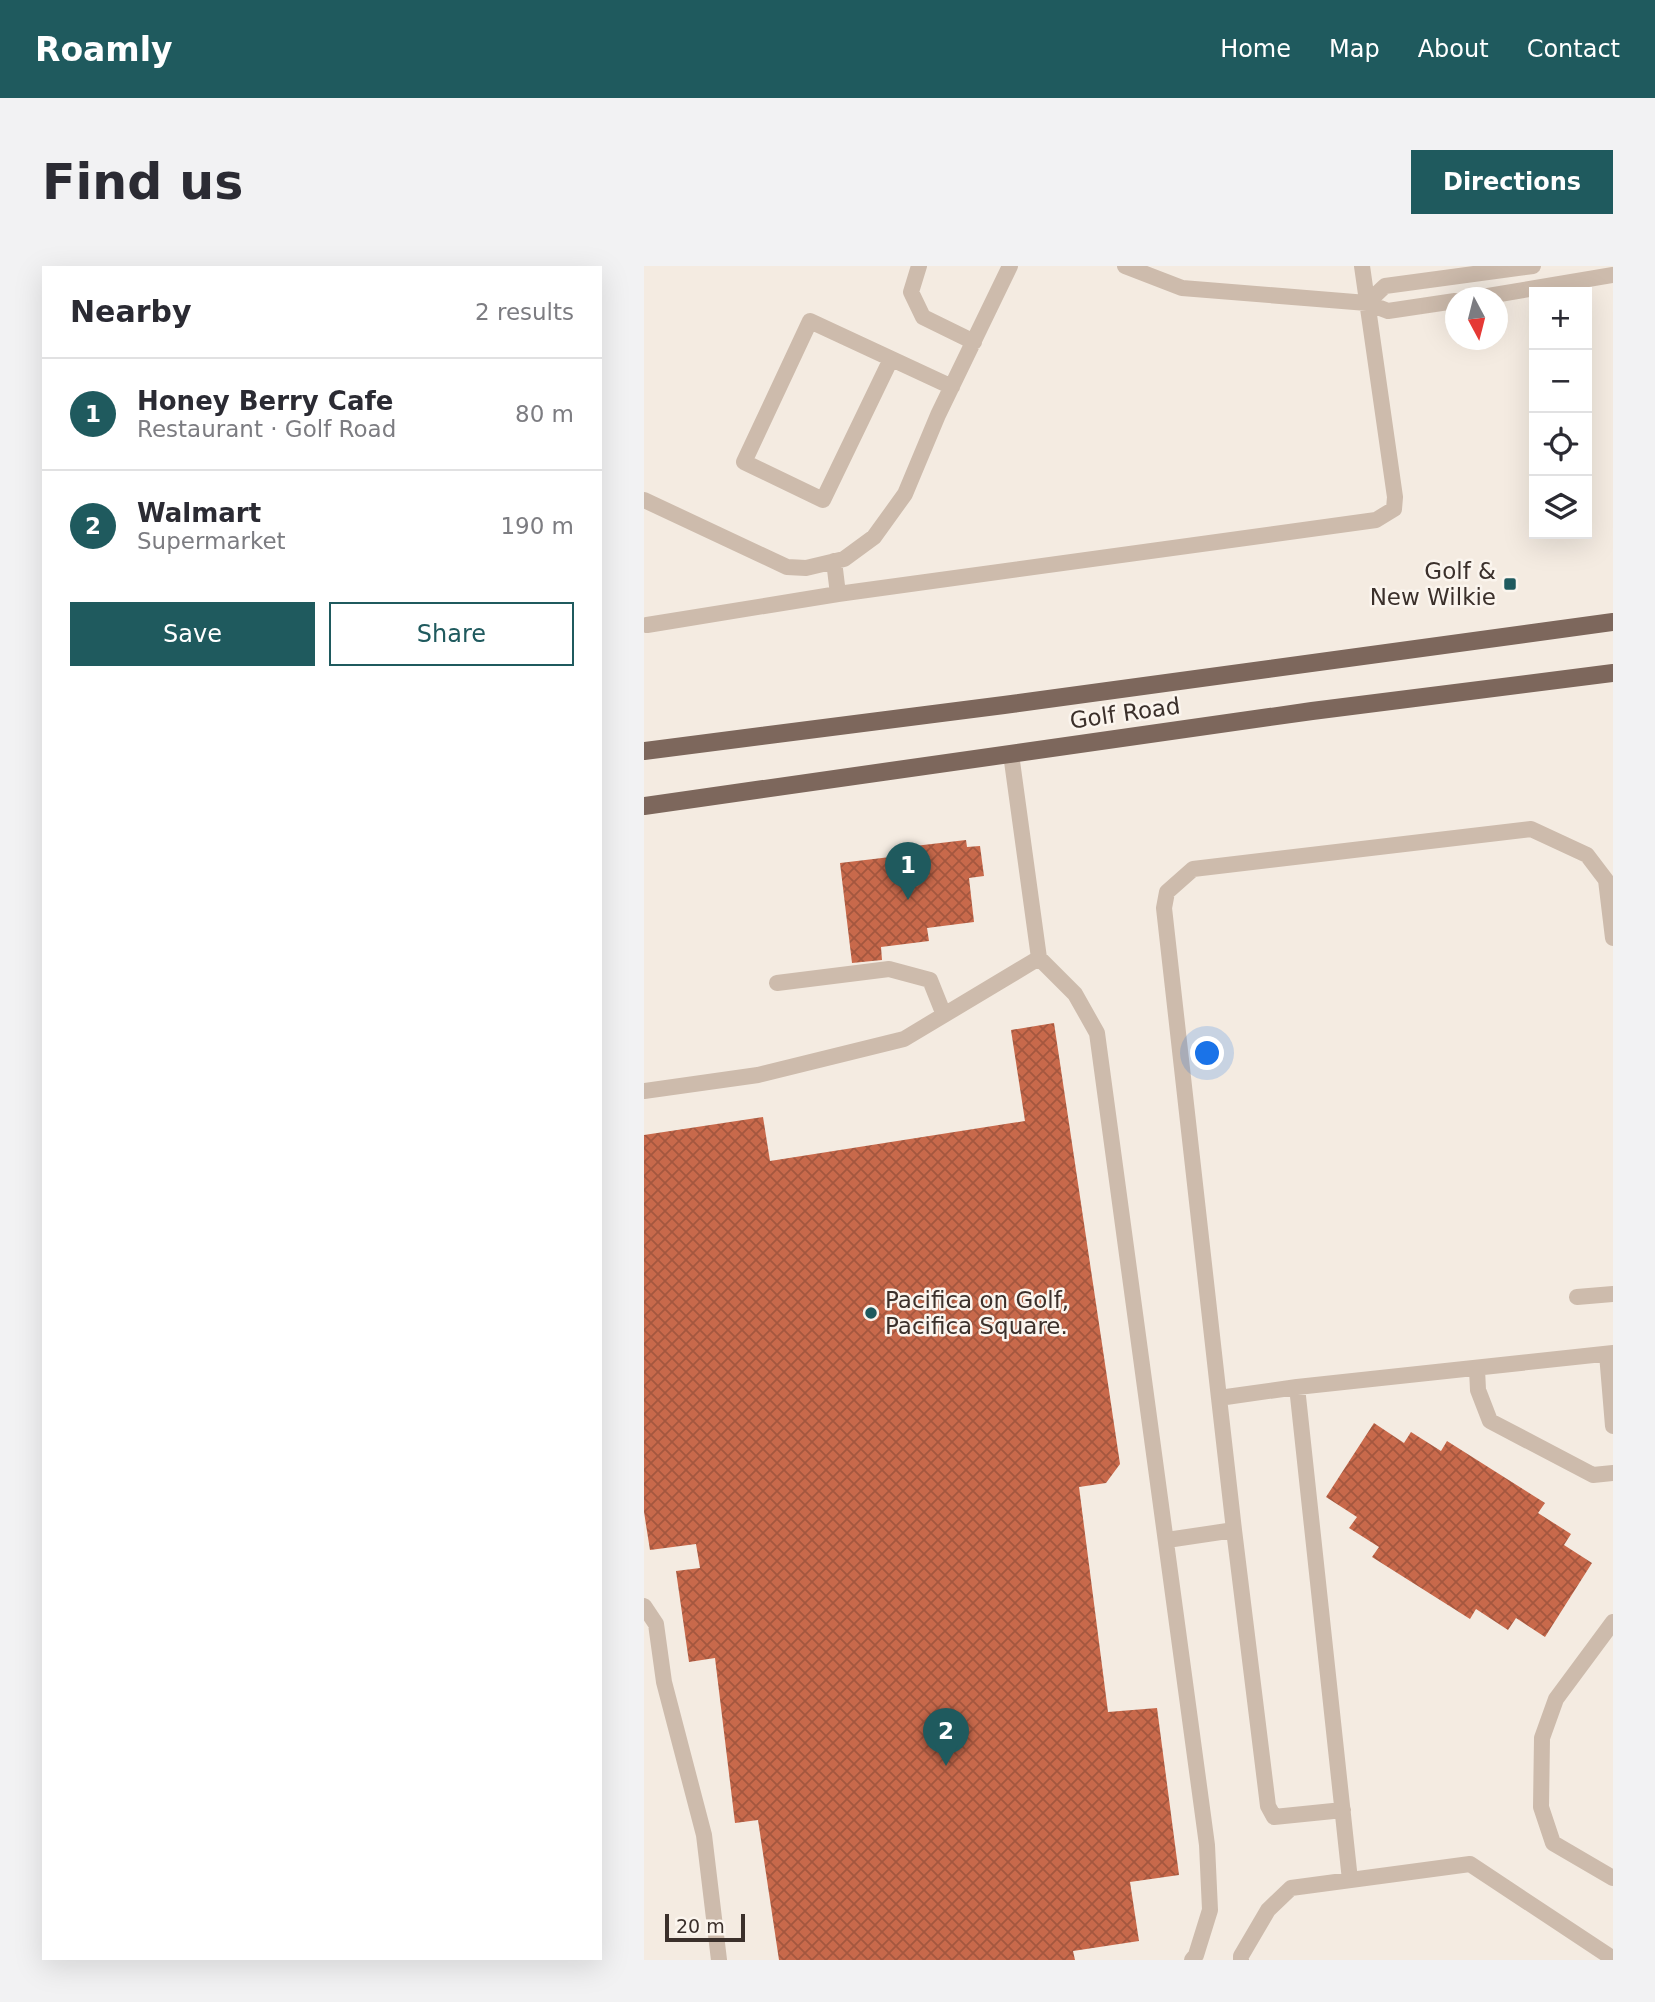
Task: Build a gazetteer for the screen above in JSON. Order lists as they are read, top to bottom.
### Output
{
  "streets": {
    "main road": ["Golf Road"]
  },
  "places": {
    "transit": ["Golf & New Wilkie"],
    "other": ["Pacifica on Golf, Pacifica Square."]
  },
  "scale_bar": "20 m",
  "north": "bottom",
  "page": {
    "header": "Roamly",
    "nav": [
      "Home",
      "Map",
      "About",
      "Contact"
    ],
    "buttons": [
      "Directions",
      ["Save", "Share"]
    ],
    "title": "Find us",
    "heading": ["Nearby", "2 results"],
    "map_buttons": ["+", "−"],
    "list": [
      {
        "mark": "1",
        "name": "Honey Berry Cafe",
        "note": "Restaurant · Golf Road",
        "value": "80 m"
      },
      {
        "mark": "2",
        "name": "Walmart",
        "note": "Supermarket",
        "value": "190 m"
      }
    ],
    "pins": ["1", "2"],
    "scale": "20 m"
  }
}
